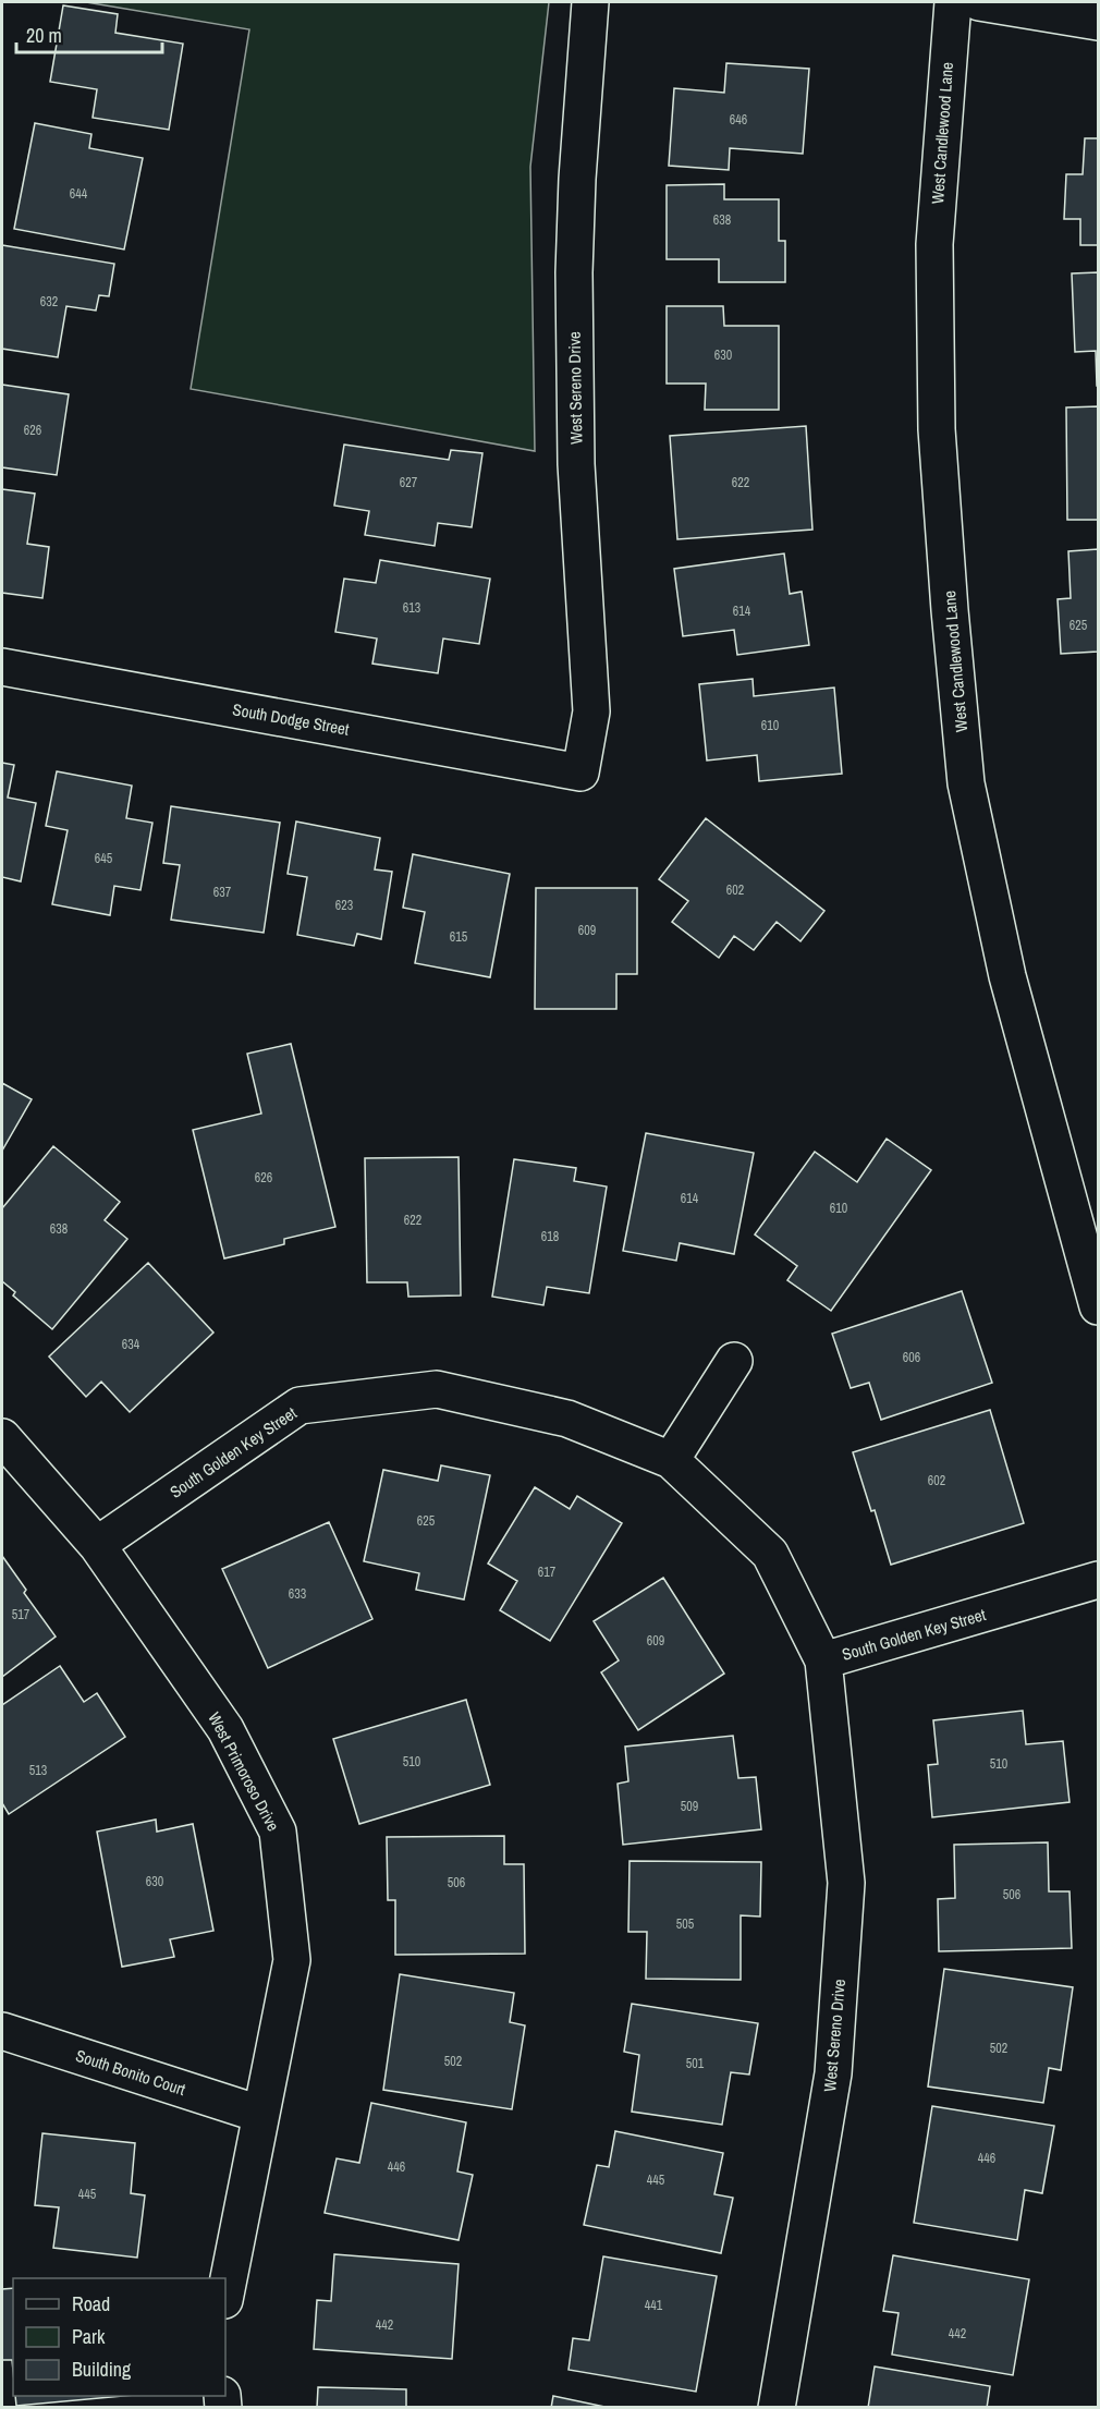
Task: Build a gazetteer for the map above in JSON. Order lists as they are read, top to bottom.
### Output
{
  "streets": {
    "street": [
      "West Candlewood Lane",
      "West Sereno Drive",
      "South Dodge Street",
      "South Golden Key Street",
      "West Primoroso Drive",
      "South Bonito Court"
    ]
  },
  "crossings": [
    ["West Sereno Drive", "South Dodge Street"],
    ["West Sereno Drive", "South Golden Key Street"],
    ["South Golden Key Street", "West Primoroso Drive"],
    ["West Primoroso Drive", "South Bonito Court"]
  ],
  "house_numbers": [
    "646",
    "644",
    "638",
    "632",
    "630",
    "626",
    "627",
    "622",
    "613",
    "614",
    "625",
    "610",
    "645",
    "602",
    "637",
    "623",
    "609",
    "615",
    "626",
    "614",
    "610",
    "622",
    "638",
    "618",
    "634",
    "606",
    "602",
    "625",
    "617",
    "633",
    "517",
    "609",
    "510",
    "510",
    "513",
    "509",
    "630",
    "506",
    "506",
    "505",
    "502",
    "502",
    "501",
    "446",
    "446",
    "445",
    "445",
    "441",
    "442",
    "442"
  ],
  "legend": ["Road", "Park", "Building"],
  "scale_bar": "20 m"
}
